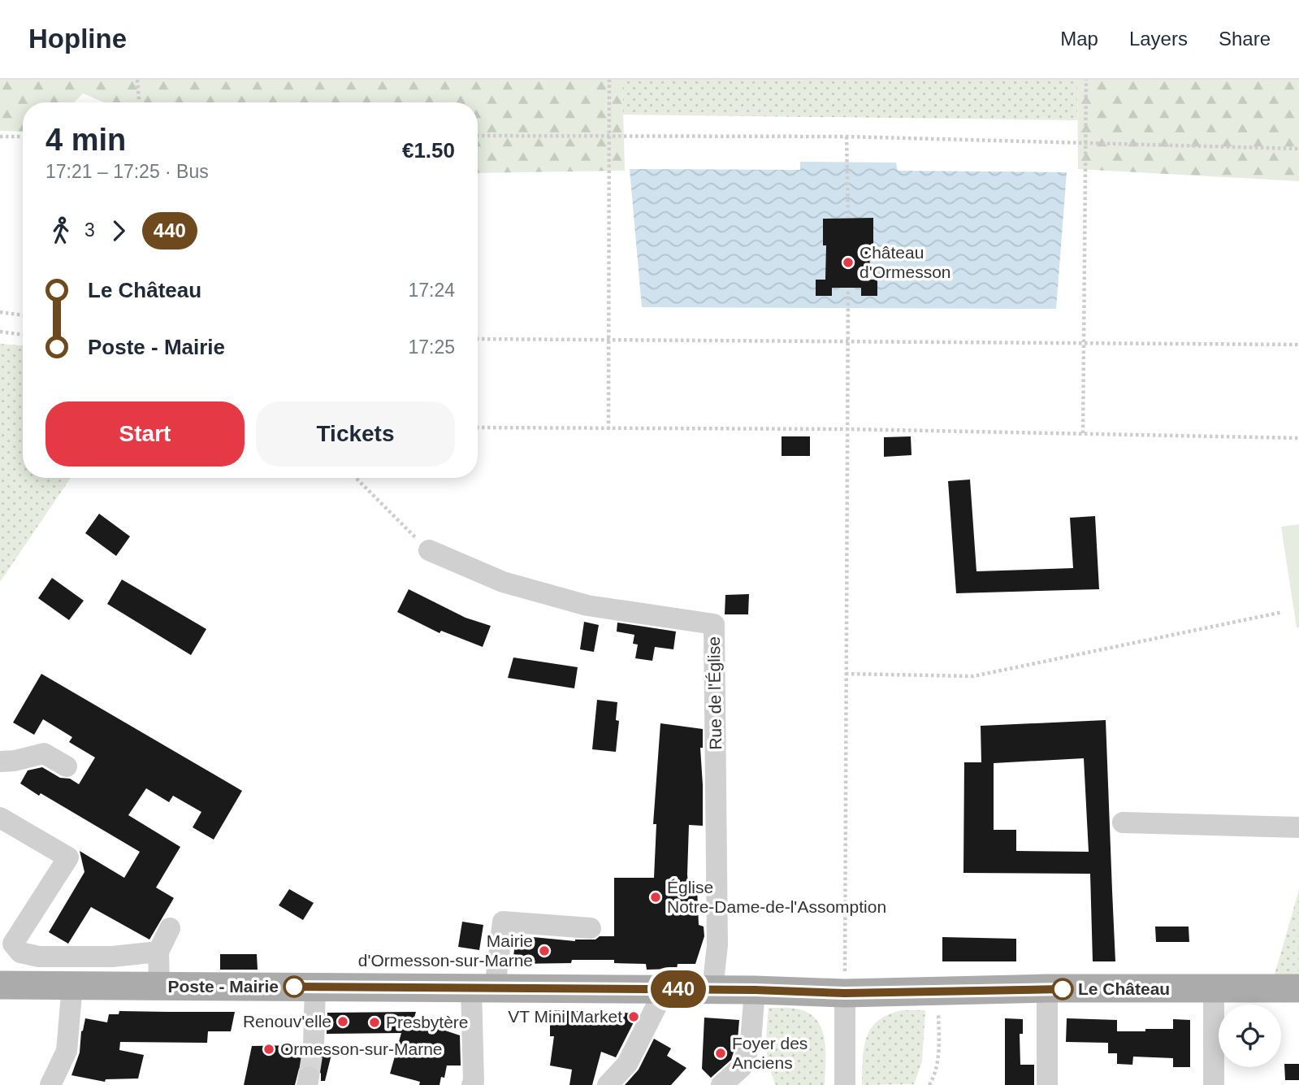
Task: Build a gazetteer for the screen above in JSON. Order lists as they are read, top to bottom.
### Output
{
  "streets": {
    "street": ["Rue de l'Église"]
  },
  "places": [
    "Château d'Ormesson",
    "Église Notre-Dame-de-l'Assomption",
    "Mairie d'Ormesson-sur-Marne",
    "Poste - Mairie",
    "Le Château",
    "VT Mini Market",
    "Renouv'elle",
    "Presbytère",
    "Ormesson-sur-Marne",
    "Foyer des Anciens"
  ],
  "lines": ["bus line 440"],
  "page": {
    "header": "Hopline",
    "nav": ["Map", "Layers", "Share"],
    "on_map": "440",
    "heading": ["4 min", "17:21 – 17:25 · Bus", "€1.50"],
    "legs": ["3", "440"],
    "list": [
      {
        "name": "Le Château",
        "value": "17:24"
      },
      {
        "name": "Poste - Mairie",
        "value": "17:25"
      }
    ],
    "buttons": ["Start", "Tickets"]
  }
}
